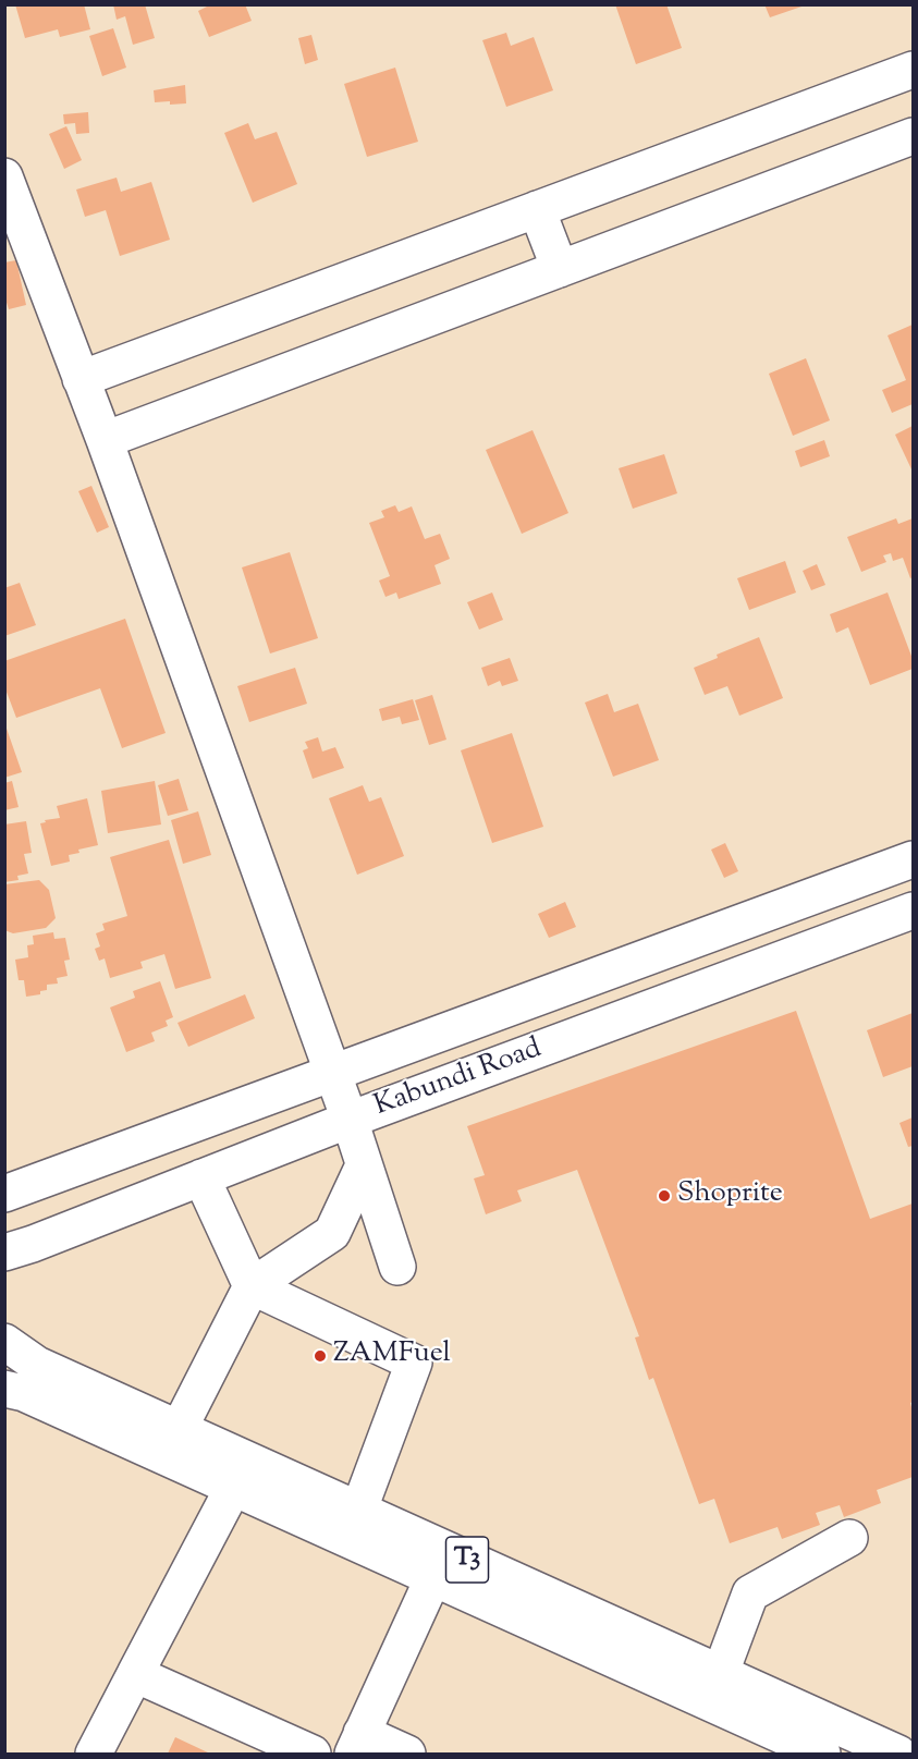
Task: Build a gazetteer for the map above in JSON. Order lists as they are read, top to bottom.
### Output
{
  "streets": {
    "main road": ["Kabundi Road", "T3"]
  },
  "places": ["Shoprite", "ZAMFuel"]
}
